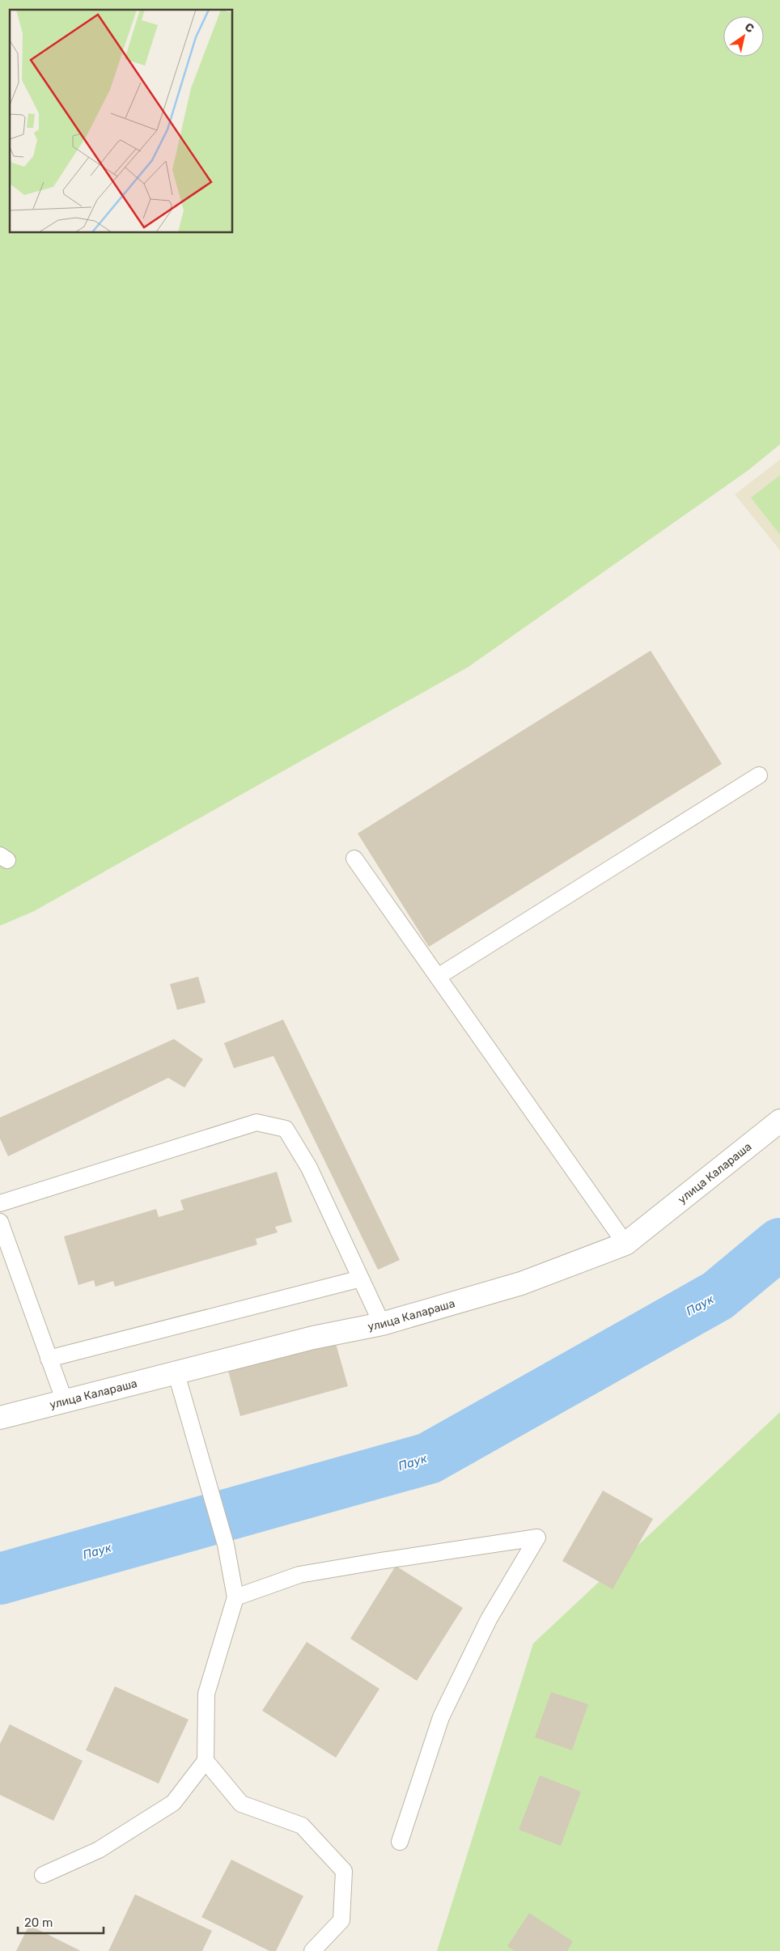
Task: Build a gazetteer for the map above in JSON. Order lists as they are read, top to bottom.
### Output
{
  "streets": {
    "street": ["улица Калараша"]
  },
  "water": ["Паук"],
  "scale_bar": "20 m",
  "north": "top right"
}
